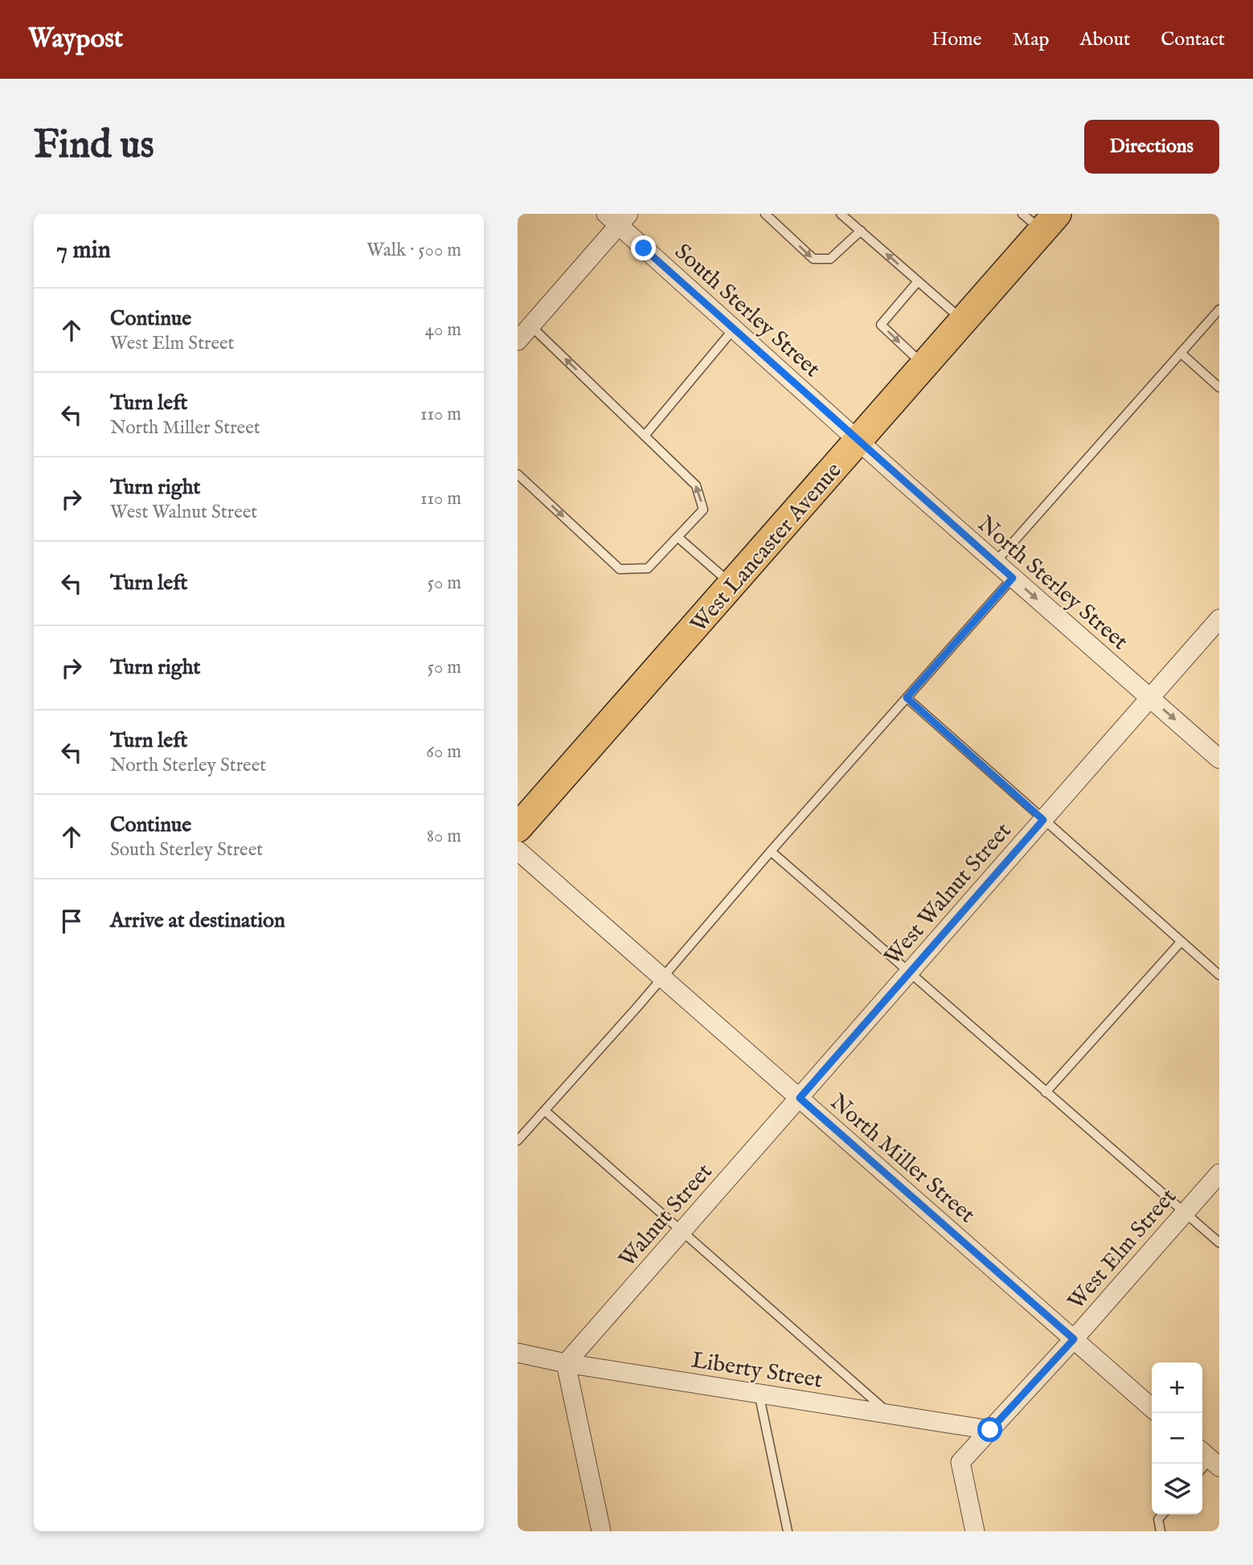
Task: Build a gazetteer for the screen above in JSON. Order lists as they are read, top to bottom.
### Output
{
  "streets": {
    "main road": ["West Lancaster Avenue"],
    "street": [
      "South Sterley Street",
      "North Sterley Street",
      "West Walnut Street",
      "North Miller Street",
      "Walnut Street",
      "West Elm Street",
      "Liberty Street"
    ]
  },
  "crossings": [
    ["South Sterley Street", "West Lancaster Avenue"],
    ["South Sterley Street", "North Sterley Street"],
    ["West Lancaster Avenue", "North Sterley Street"],
    ["North Sterley Street", "West Walnut Street"],
    ["West Walnut Street", "North Miller Street"],
    ["West Walnut Street", "Walnut Street"],
    ["North Miller Street", "Walnut Street"],
    ["North Miller Street", "West Elm Street"],
    ["Walnut Street", "Liberty Street"],
    ["West Elm Street", "Liberty Street"]
  ],
  "one_way": ["North Sterley Street"],
  "page": {
    "header": "Waypost",
    "nav": [
      "Home",
      "Map",
      "About",
      "Contact"
    ],
    "buttons": "Directions",
    "title": "Find us",
    "heading": ["7 min", "Walk · 500 m"],
    "list": [
      ["Continue", "West Elm Street", "40 m"],
      ["Turn left", "North Miller Street", "110 m"],
      ["Turn right", "West Walnut Street", "110 m"],
      ["Turn left", "50 m"],
      ["Turn right", "50 m"],
      ["Turn left", "North Sterley Street", "60 m"],
      ["Continue", "South Sterley Street", "80 m"],
      "Arrive at destination"
    ],
    "map_buttons": ["+", "−"]
  }
}
